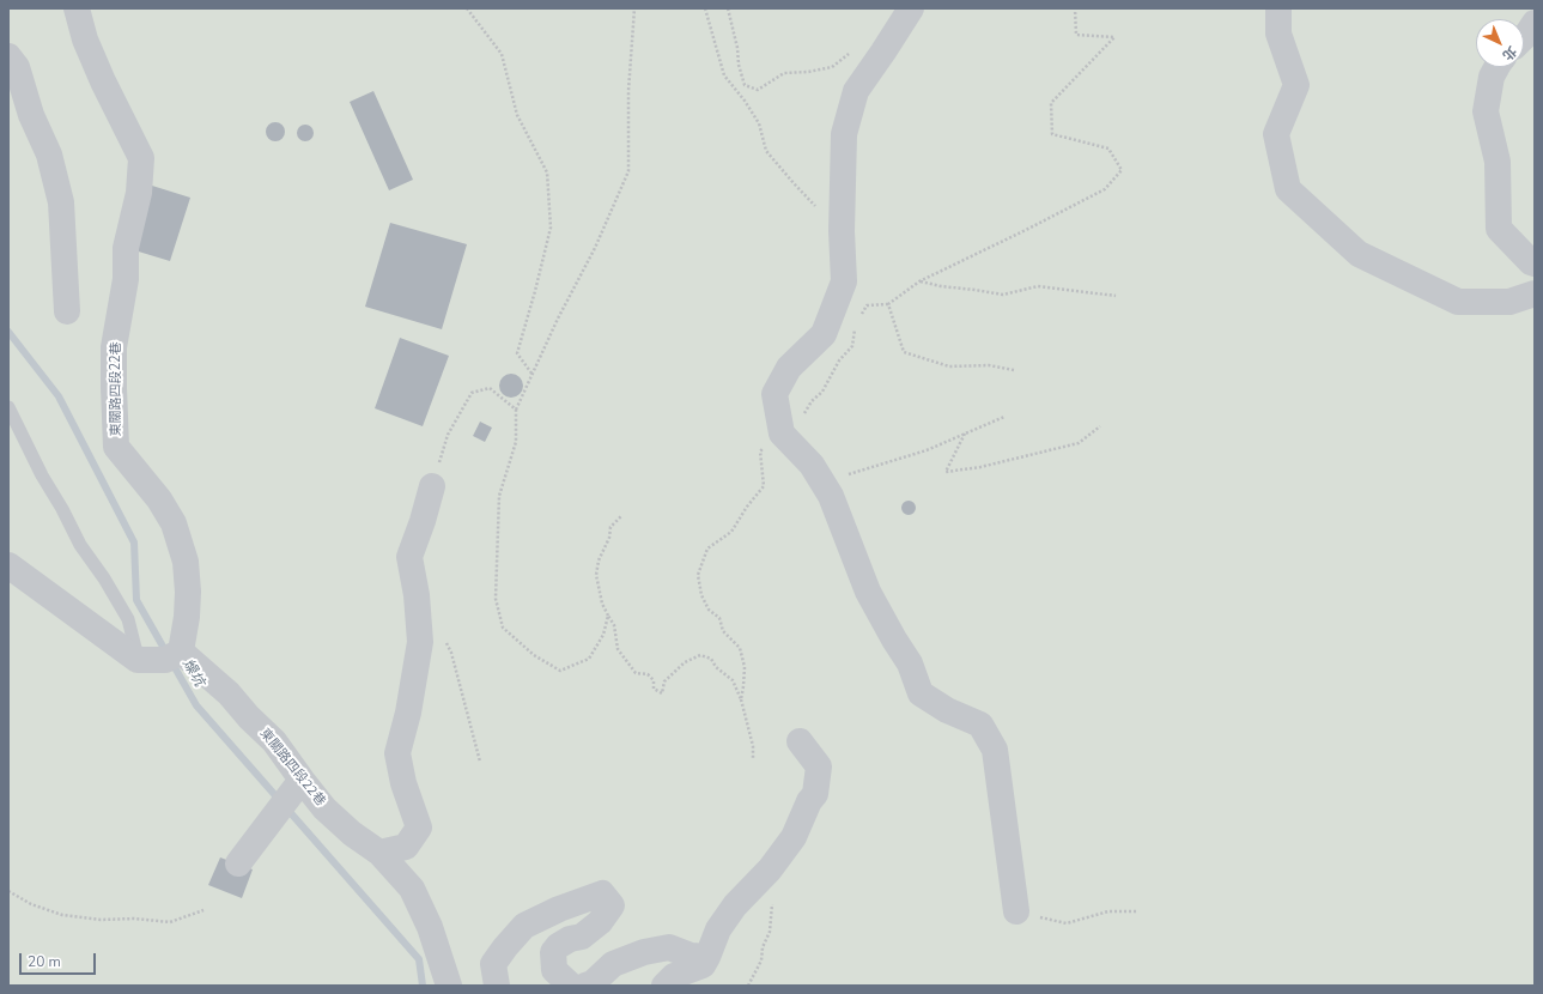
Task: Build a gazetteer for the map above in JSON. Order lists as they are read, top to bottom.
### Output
{
  "streets": {
    "street": ["東關路四段22巷"]
  },
  "water": ["燥坑"],
  "scale_bar": "20 m",
  "north": "bottom right"
}
